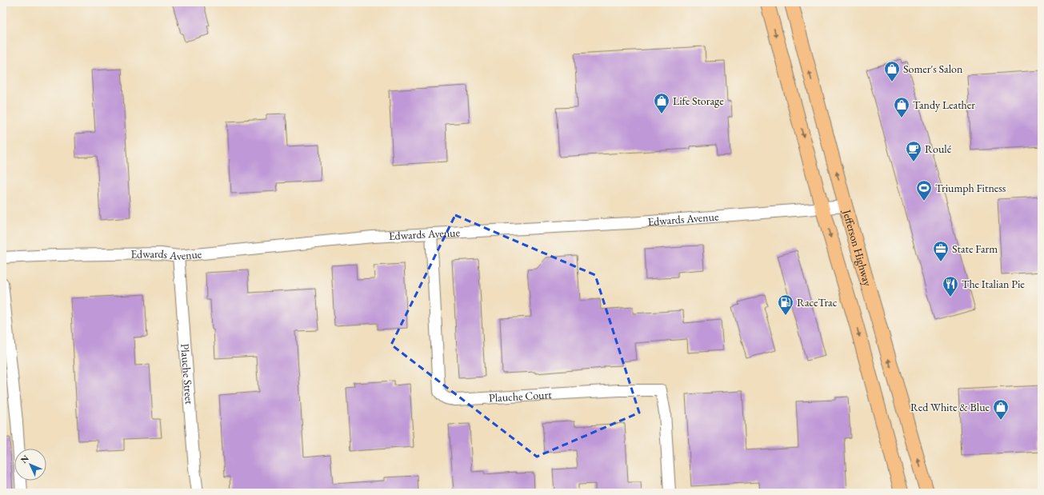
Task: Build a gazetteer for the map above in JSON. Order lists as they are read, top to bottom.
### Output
{
  "streets": {
    "main road": ["Jefferson Highway"],
    "street": ["Edwards Avenue", "Plauche Street", "Plauche Court"]
  },
  "crossings": [
    ["Edwards Avenue", "Jefferson Highway"],
    ["Edwards Avenue", "Plauche Street"],
    ["Edwards Avenue", "Plauche Court"]
  ],
  "places": {
    "shop": [
      "Somer's Salon",
      "Life Storage",
      "Tandy Leather",
      "Red White & Blue"
    ],
    "cafe": ["Roulé"],
    "sports": ["Triumph Fitness"],
    "office": ["State Farm"],
    "restaurant": ["The Italian Pie"],
    "fuel station": ["RaceTrac"]
  },
  "north": "top left"
}
